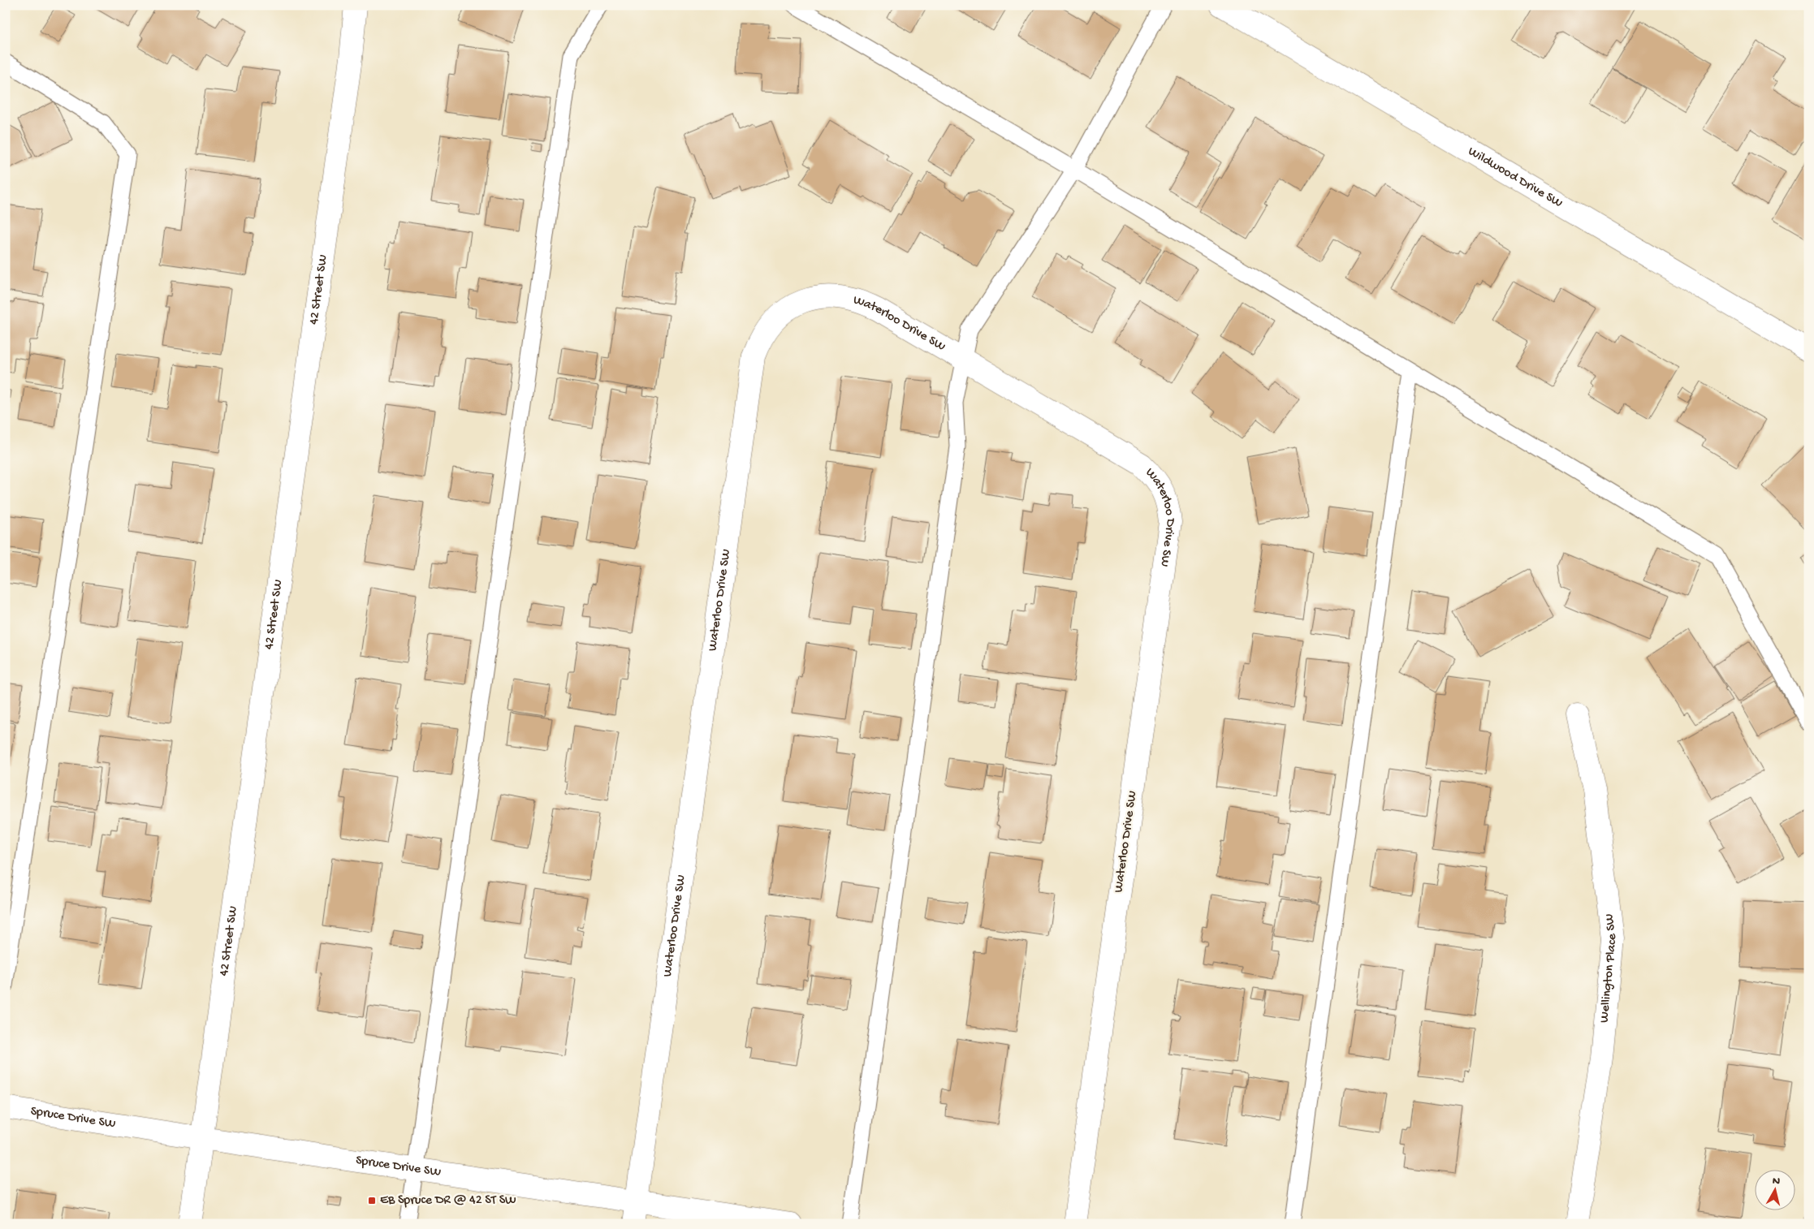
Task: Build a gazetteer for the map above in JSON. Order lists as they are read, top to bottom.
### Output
{
  "streets": {
    "street": [
      "Wildwood Drive SW",
      "42 Street SW",
      "Waterloo Drive SW",
      "Wellington Place SW",
      "Spruce Drive SW"
    ]
  },
  "crossings": [
    ["42 Street SW", "Spruce Drive SW"],
    ["Waterloo Drive SW", "Spruce Drive SW"]
  ],
  "places": {
    "transit": ["EB Spruce DR @ 42 ST SW"]
  },
  "north": "top"
}
